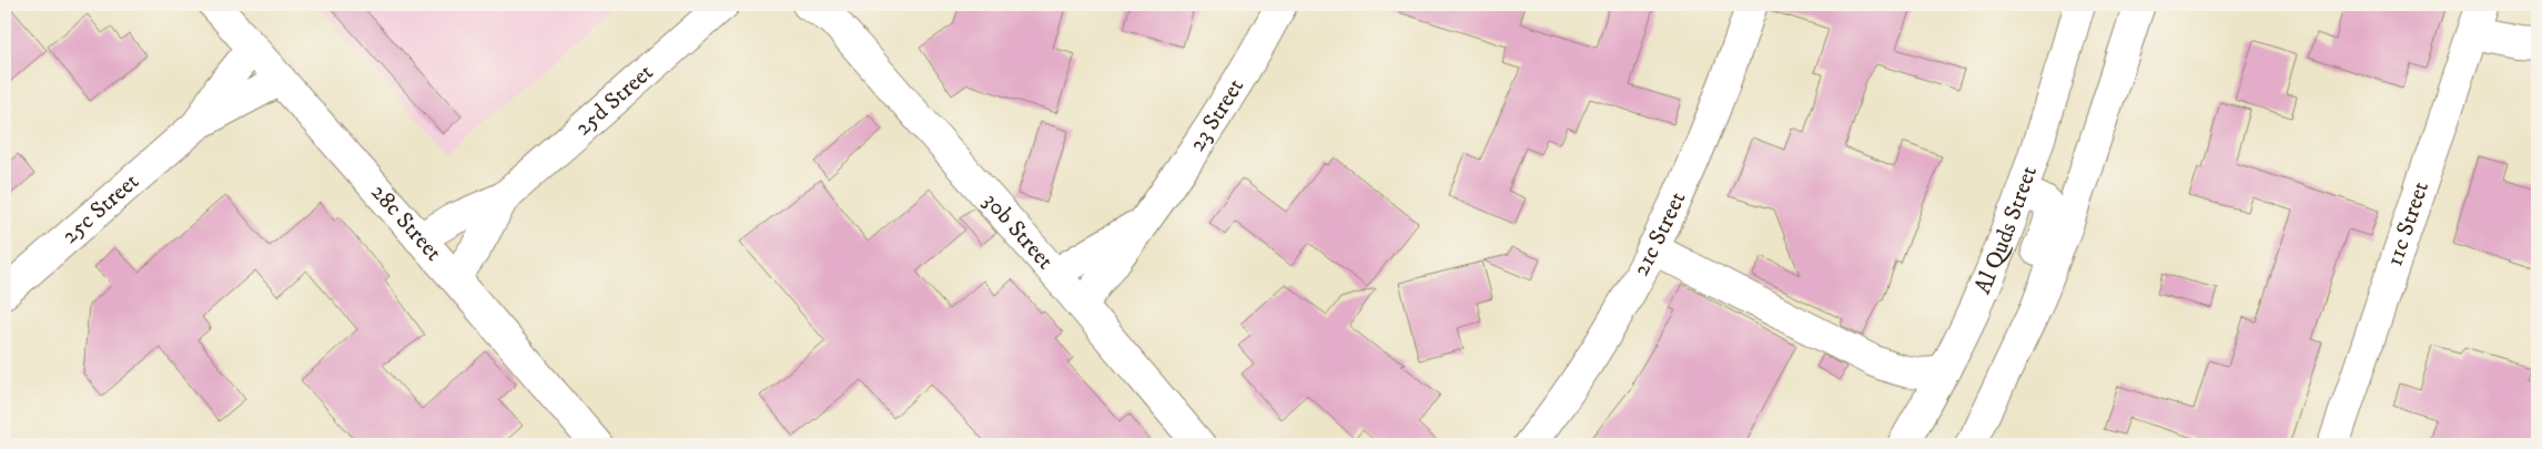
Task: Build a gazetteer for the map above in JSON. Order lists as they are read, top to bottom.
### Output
{
  "streets": {
    "street": [
      "25d Street",
      "23 Street",
      "25c Street",
      "28c Street",
      "11c Street",
      "Al Quds Street",
      "30b Street",
      "21c Street"
    ]
  },
  "crossings": [
    ["25d Street", "28c Street"],
    ["23 Street", "30b Street"],
    ["25c Street", "28c Street"]
  ]
}
